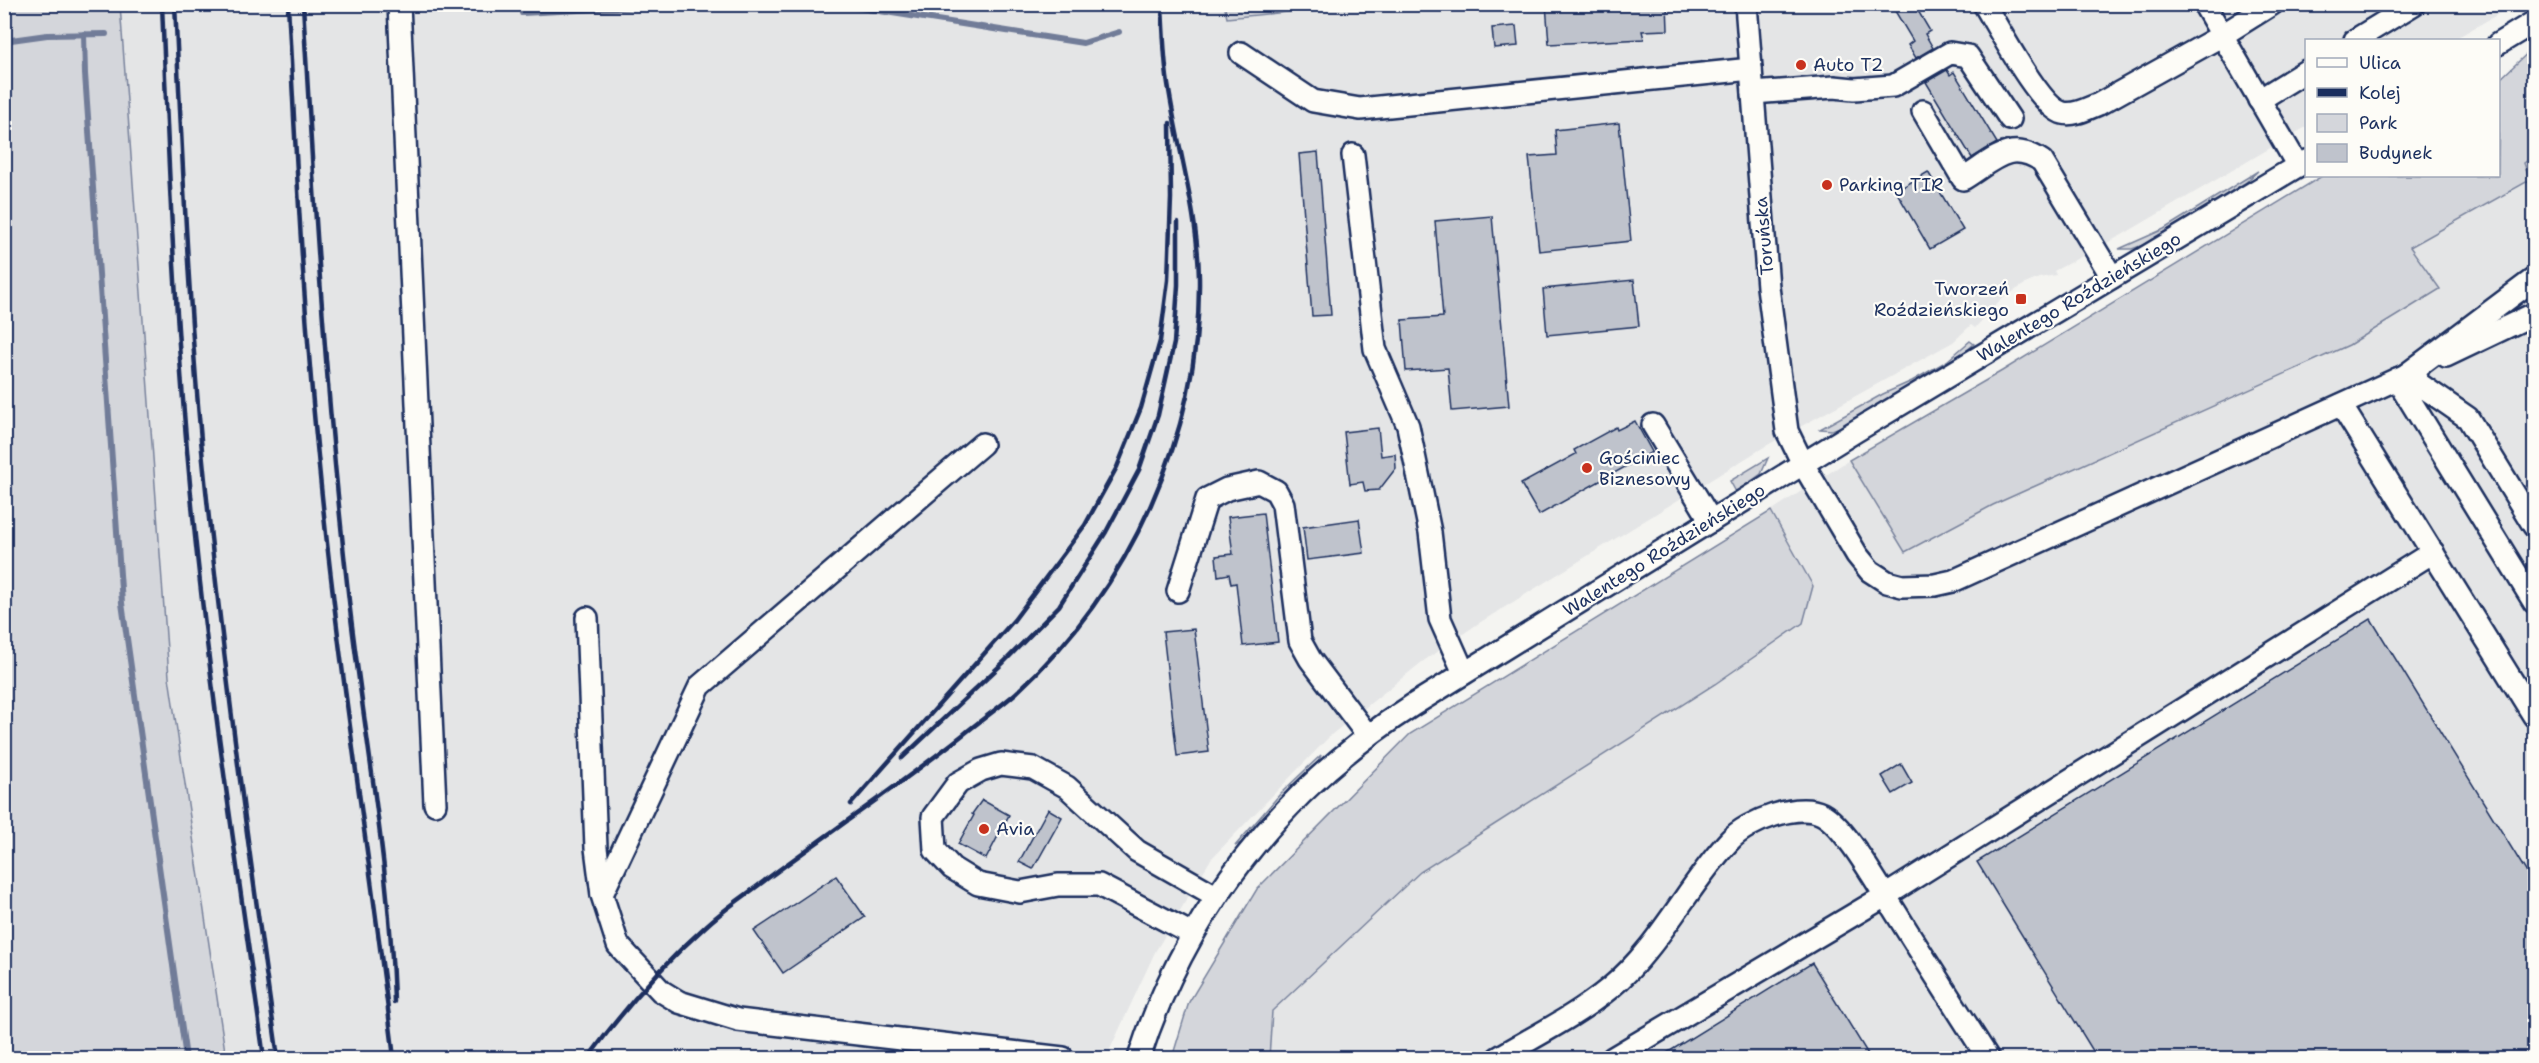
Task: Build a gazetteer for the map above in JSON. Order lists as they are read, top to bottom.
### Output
{
  "streets": {
    "street": ["Toruńska", "Walentego Roździeńskiego"]
  },
  "crossings": [
    ["Toruńska", "Walentego Roździeńskiego"]
  ],
  "places": {
    "other": [
      "Auto T2",
      "Parking TIR",
      "Gościniec Biznesowy",
      "Avia"
    ],
    "transit": ["Tworzeń Roździeńskiego"]
  },
  "legend": [
    "Ulica",
    "Kolej",
    "Park",
    "Budynek"
  ]
}
